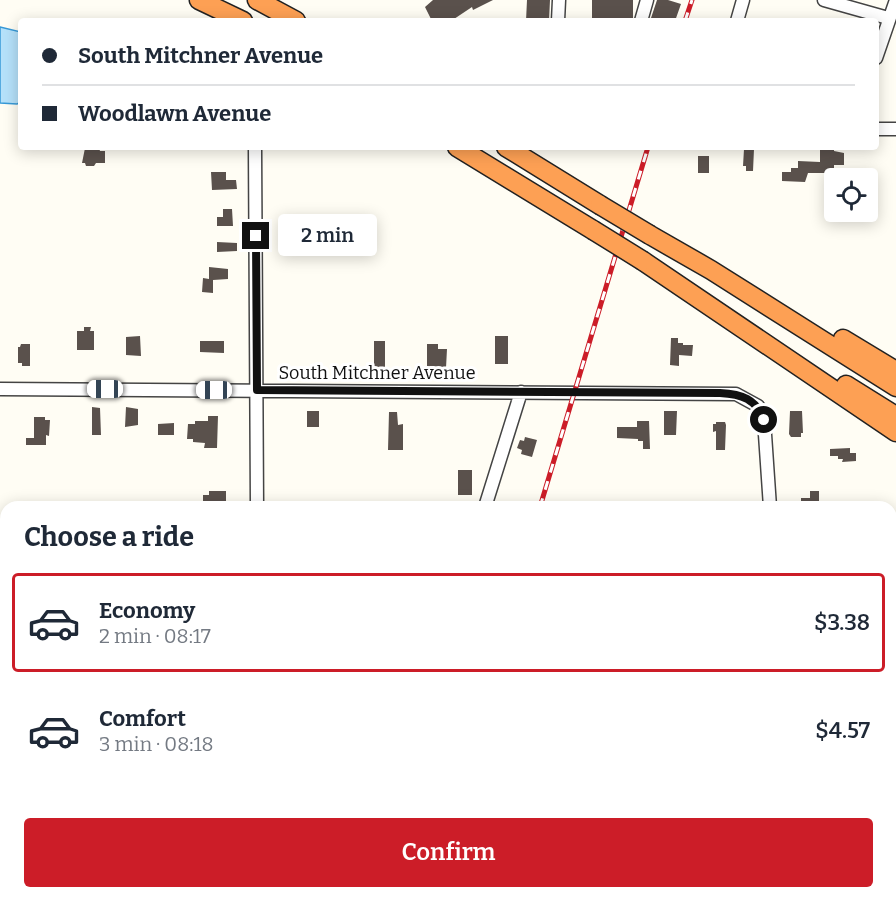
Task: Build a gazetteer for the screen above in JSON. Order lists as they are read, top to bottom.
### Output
{
  "streets": {
    "street": ["South Mitchner Avenue"]
  },
  "page": {
    "banner": ["South Mitchner Avenue", "Woodlawn Avenue"],
    "bubble": "2 min",
    "heading": "Choose a ride",
    "list": [
      {
        "name": "Economy",
        "note": "2 min · 08:17",
        "value": "$3.38"
      },
      {
        "name": "Comfort",
        "note": "3 min · 08:18",
        "value": "$4.57"
      }
    ],
    "buttons": "Confirm"
  }
}
